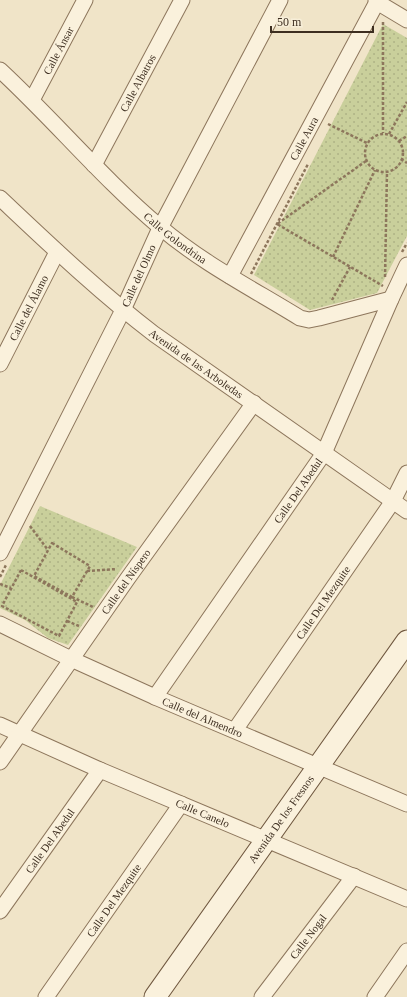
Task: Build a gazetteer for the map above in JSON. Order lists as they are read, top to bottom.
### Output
{
  "streets": {
    "street": [
      "Calle Ánsar",
      "Calle Albatros",
      "Calle Aura",
      "Calle Golondrina",
      "Calle del Olmo",
      "Calle del Álamo",
      "Avenida de las Arboledas",
      "Calle Del Abedul",
      "Calle del Níspero",
      "Calle Del Mezquite",
      "Calle del Almendro",
      "Calle Canelo",
      "Avenida De los Fresnos",
      "Calle Nogal"
    ]
  },
  "crossings": [
    ["Calle Ánsar", "Calle Golondrina"],
    ["Calle Albatros", "Calle Golondrina"],
    ["Calle Aura", "Calle Golondrina"],
    ["Calle Golondrina", "Calle del Olmo"],
    ["Calle Golondrina", "Calle Del Abedul"],
    ["Calle del Olmo", "Avenida de las Arboledas"],
    ["Calle del Álamo", "Avenida de las Arboledas"],
    ["Avenida de las Arboledas", "Calle Del Abedul"],
    ["Avenida de las Arboledas", "Calle del Níspero"],
    ["Avenida de las Arboledas", "Calle Del Mezquite"],
    ["Calle Del Abedul", "Calle del Almendro"],
    ["Calle Del Abedul", "Calle Canelo"],
    ["Calle del Níspero", "Calle del Almendro"],
    ["Calle del Níspero", "Calle Canelo"],
    ["Calle Del Mezquite", "Calle del Almendro"],
    ["Calle Del Mezquite", "Calle Canelo"],
    ["Calle del Almendro", "Avenida De los Fresnos"],
    ["Calle Canelo", "Avenida De los Fresnos"],
    ["Calle Canelo", "Calle Nogal"]
  ],
  "scale_bar": "50 m"
}
